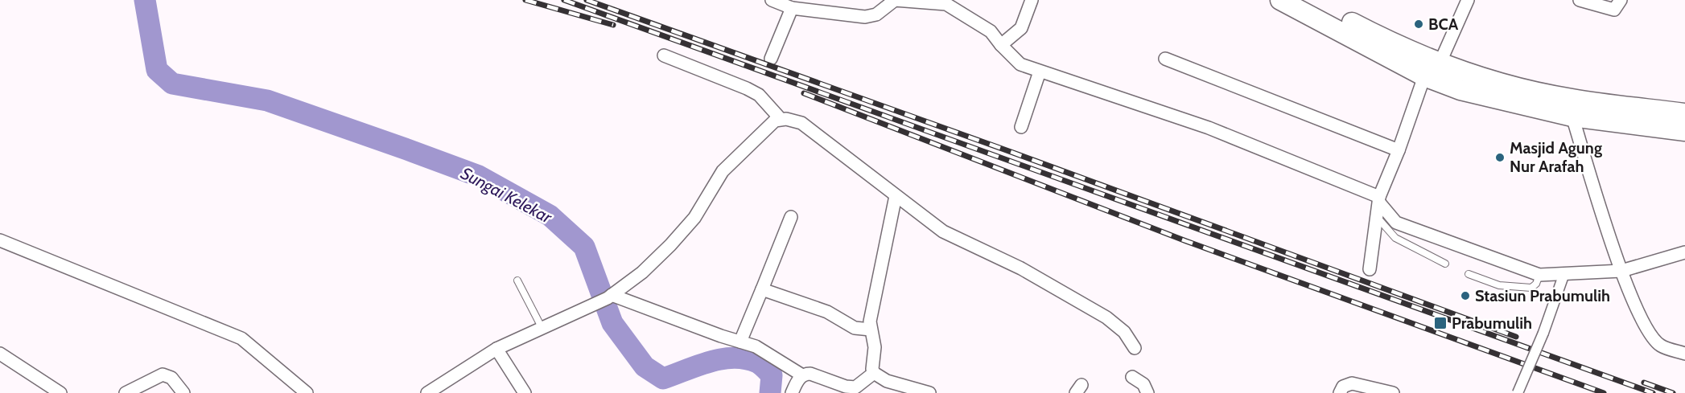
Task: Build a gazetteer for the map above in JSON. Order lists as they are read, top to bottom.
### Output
{
  "water": ["Sungai Kelekar"],
  "places": {
    "other": ["BCA", "Masjid Agung Nur Arafah", "Stasiun Prabumulih"],
    "transit": ["Prabumulih"]
  }
}
